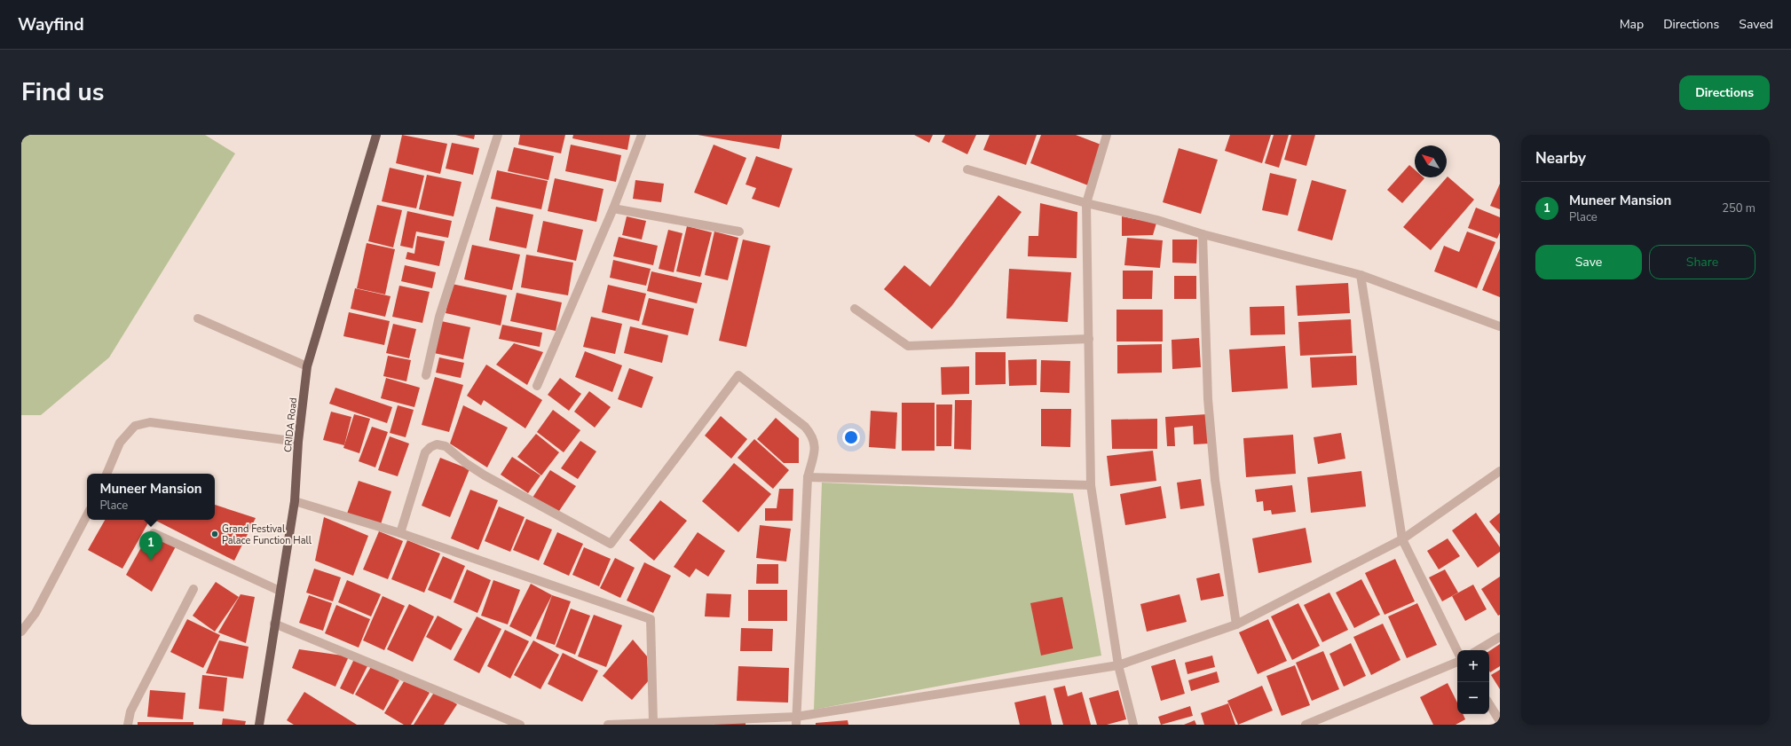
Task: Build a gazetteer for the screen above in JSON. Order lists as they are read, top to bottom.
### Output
{
  "streets": {
    "main road": ["CRIDA Road"]
  },
  "places": ["Grand Festival Palace Function Hall"],
  "north": "top left",
  "page": {
    "header": "Wayfind",
    "nav": ["Map", "Directions", "Saved"],
    "title": "Find us",
    "buttons": [
      "Directions",
      ["Save", "Share"]
    ],
    "heading": "Nearby",
    "list": [
      {
        "mark": "1",
        "name": "Muneer Mansion",
        "note": "Place",
        "value": "250 m"
      }
    ],
    "popup": ["Muneer Mansion", "Place"],
    "pins": "1",
    "map_buttons": ["+", "−"]
  }
}
